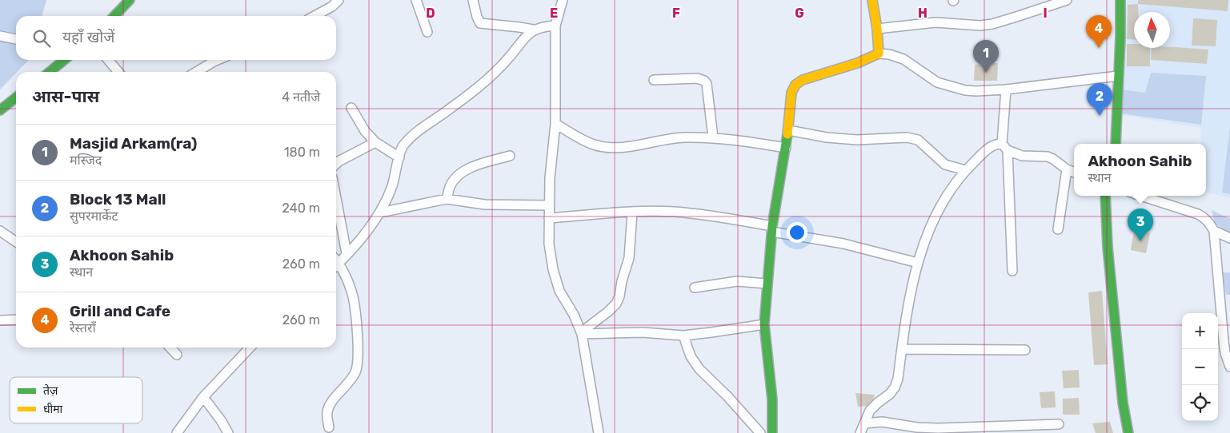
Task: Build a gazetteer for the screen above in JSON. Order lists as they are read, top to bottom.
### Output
{
  "legend": ["तेज़", "धीमा"],
  "north": "top",
  "page": {
    "pins": [
      "4",
      "1",
      "2",
      "3"
    ],
    "search": "यहाँ खोजें",
    "heading": ["आस-पास", "4 नतीजे"],
    "list": [
      {
        "mark": "1",
        "name": "Masjid Arkam(ra)",
        "note": "मस्जिद",
        "value": "180 m"
      },
      {
        "mark": "2",
        "name": "Block 13 Mall",
        "note": "सुपरमार्केट",
        "value": "240 m"
      },
      {
        "mark": "3",
        "name": "Akhoon Sahib",
        "note": "स्थान",
        "value": "260 m"
      },
      {
        "mark": "4",
        "name": "Grill and Cafe",
        "note": "रेस्तराँ",
        "value": "260 m"
      }
    ],
    "popup": ["Akhoon Sahib", "स्थान"],
    "map_buttons": ["+", "−"]
  },
  "grid": {
    "columns": [
      "D",
      "E",
      "F",
      "G",
      "H",
      "I"
    ]
  }
}
